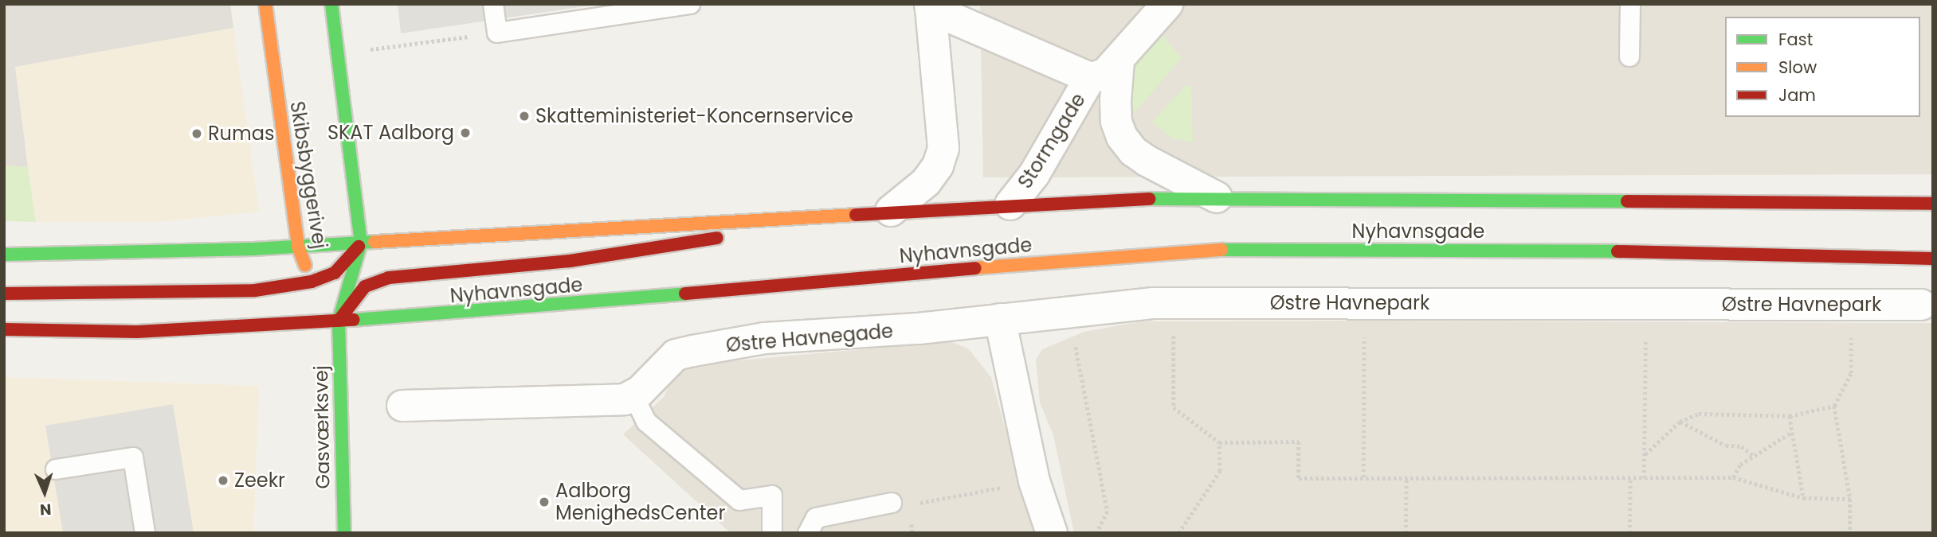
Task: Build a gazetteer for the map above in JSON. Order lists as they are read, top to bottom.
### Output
{
  "streets": {
    "street": [
      "Stormgade",
      "Skibsbyggerivej",
      "Nyhavnsgade",
      "Østre Havnepark",
      "Østre Havnegade",
      "Gasværksvej"
    ]
  },
  "crossings": [
    ["Stormgade", "Nyhavnsgade"],
    ["Skibsbyggerivej", "Nyhavnsgade"],
    ["Skibsbyggerivej", "Gasværksvej"],
    ["Nyhavnsgade", "Gasværksvej"],
    ["Østre Havnepark", "Østre Havnegade"]
  ],
  "places": [
    "Skatteministeriet-Koncernservice",
    "SKAT Aalborg",
    "Rumas",
    "Zeekr",
    "Aalborg MenighedsCenter"
  ],
  "legend": ["Fast", "Slow", "Jam"],
  "north": "bottom"
}
